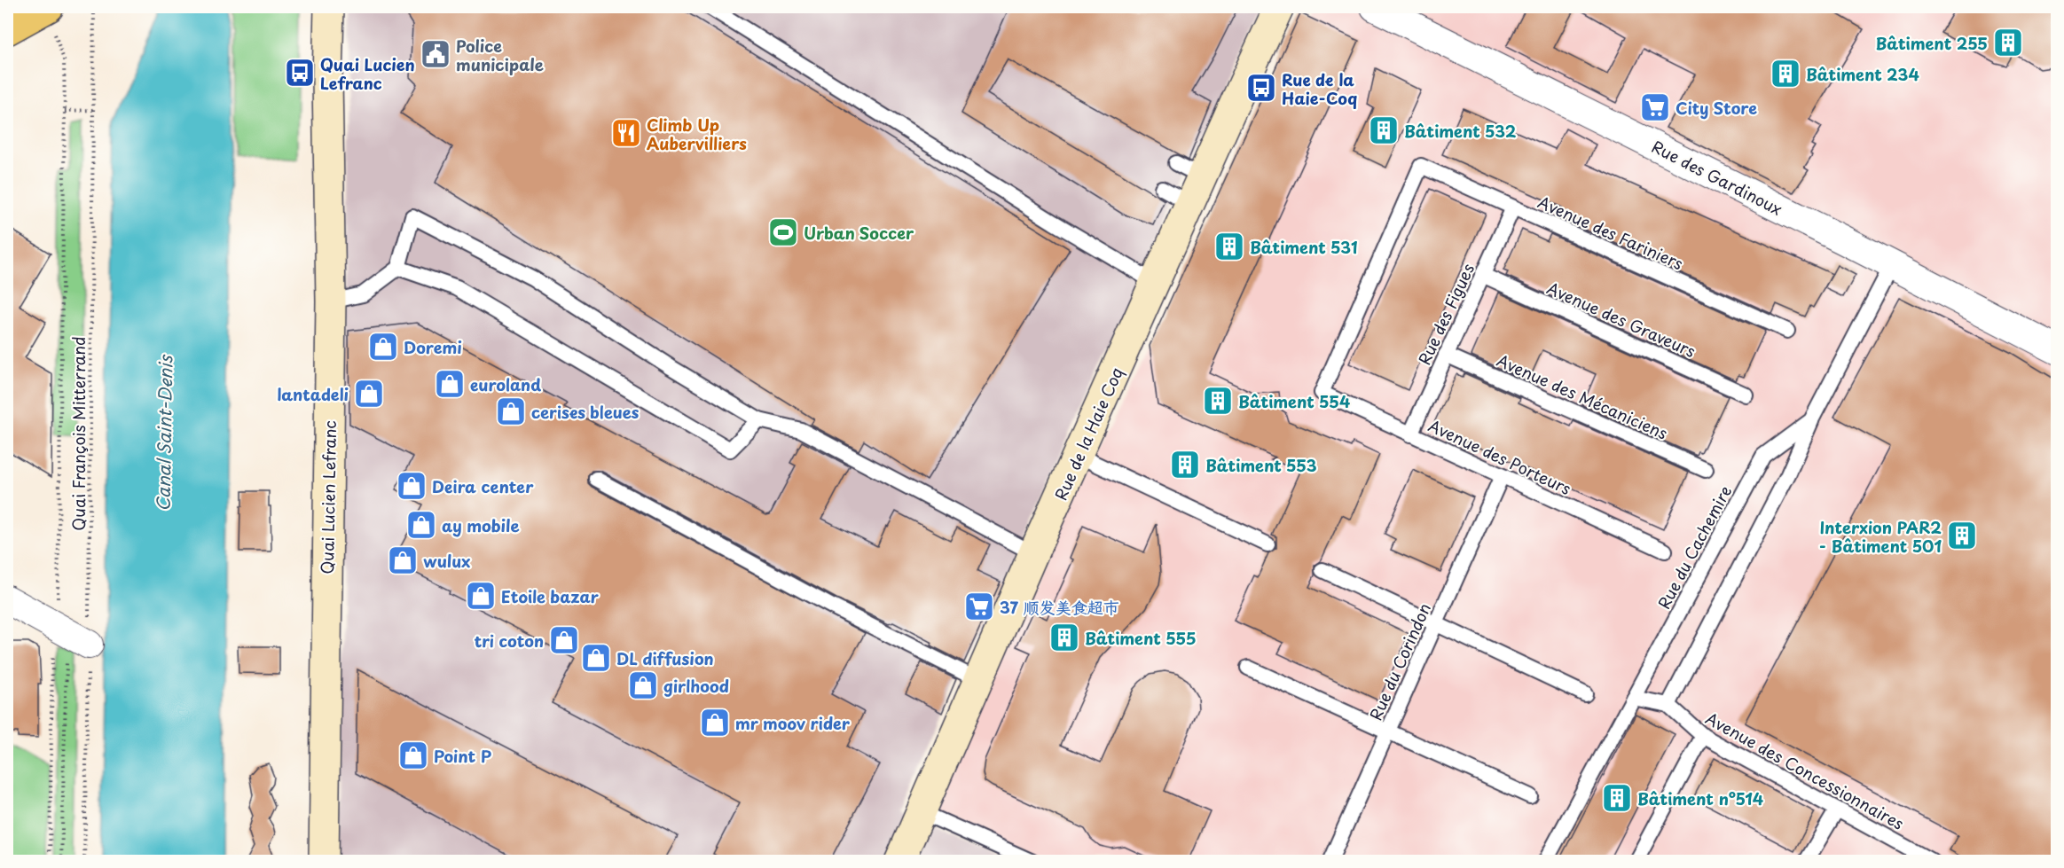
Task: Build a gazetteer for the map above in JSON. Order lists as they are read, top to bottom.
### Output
{
  "streets": {
    "main road": ["Rue de la Haie Coq", "Quai Lucien Lefranc"],
    "street": ["Rue des Gardinoux"],
    "lane": [
      "Avenue des Fariniers",
      "Rue des Figues",
      "Avenue des Graveurs",
      "Avenue des Mécaniciens",
      "Avenue des Porteurs",
      "Rue du Cachemire",
      "Rue du Corindon",
      "Avenue des Concessionnaires"
    ],
    "path": ["Quai François Mitterrand"]
  },
  "crossings": [
    ["Rue des Gardinoux", "Rue du Cachemire"],
    ["Avenue des Fariniers", "Rue des Figues"],
    ["Avenue des Fariniers", "Avenue des Porteurs"],
    ["Rue des Figues", "Avenue des Graveurs"],
    ["Rue des Figues", "Avenue des Mécaniciens"],
    ["Rue des Figues", "Avenue des Porteurs"],
    ["Avenue des Porteurs", "Rue du Corindon"]
  ],
  "water": ["Canal Saint-Denis"],
  "places": {
    "building": [
      "Bâtiment 255",
      "Bâtiment 234",
      "Bâtiment 532",
      "Bâtiment 531",
      "Bâtiment 554",
      "Bâtiment 553",
      "Interxion PAR2 - Bâtiment 501",
      "Bâtiment 555",
      "Bâtiment n°514"
    ],
    "public building": ["Police municipale"],
    "bus stop": ["Quai Lucien Lefranc", "Rue de la Haie-Coq"],
    "supermarket": ["City Store", "37 顺发美食超市"],
    "restaurant": ["Climb Up Aubervilliers"],
    "sports": ["Urban Soccer"],
    "shop": [
      "Doremi",
      "euroland",
      "lantadeli",
      "cerises bleues",
      "Deira center",
      "ay mobile",
      "wulux",
      "Etoile bazar",
      "tri coton",
      "DL diffusion",
      "girlhood",
      "mr moov rider",
      "Point P"
    ]
  }
}
